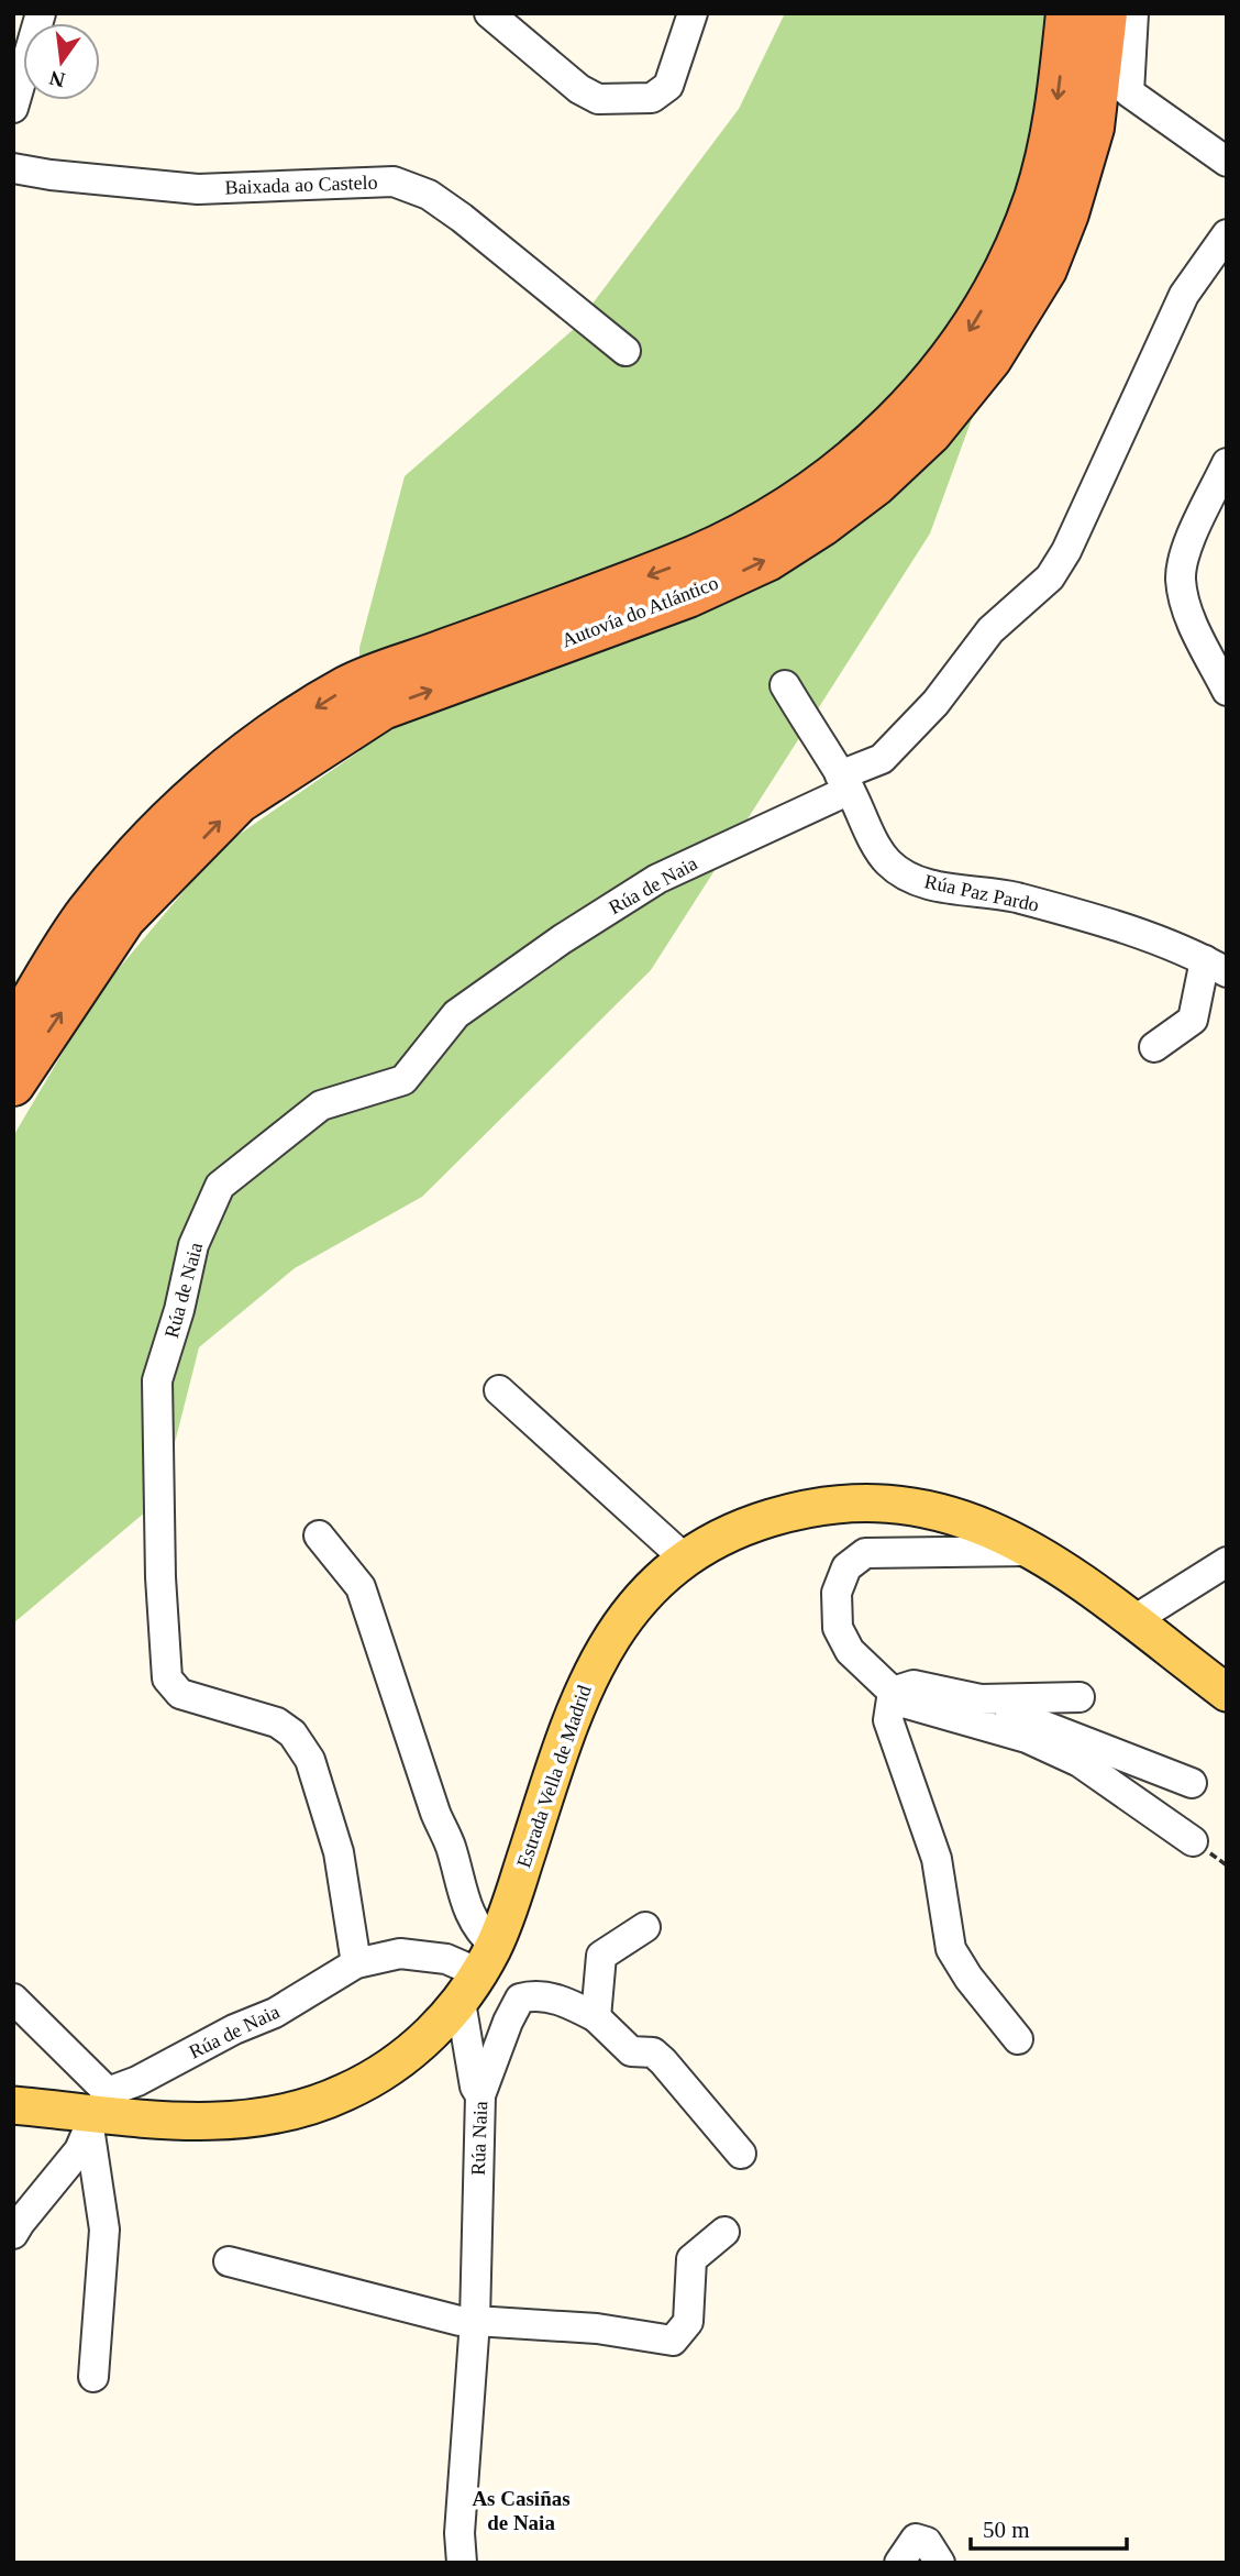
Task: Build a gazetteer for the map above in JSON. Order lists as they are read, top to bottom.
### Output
{
  "streets": {
    "highway": ["Autovía do Atlántico"],
    "main road": ["Estrada Vella de Madrid"],
    "street": [
      "Baixada ao Castelo",
      "Rúa de Naia",
      "Rúa Paz Pardo",
      "Rúa Naia"
    ]
  },
  "crossings": [
    ["Rúa de Naia", "Rúa Paz Pardo"],
    ["Rúa de Naia", "Estrada Vella de Madrid"]
  ],
  "districts": ["As Casiñas de Naia"],
  "scale_bar": "50 m",
  "north": "bottom"
}
